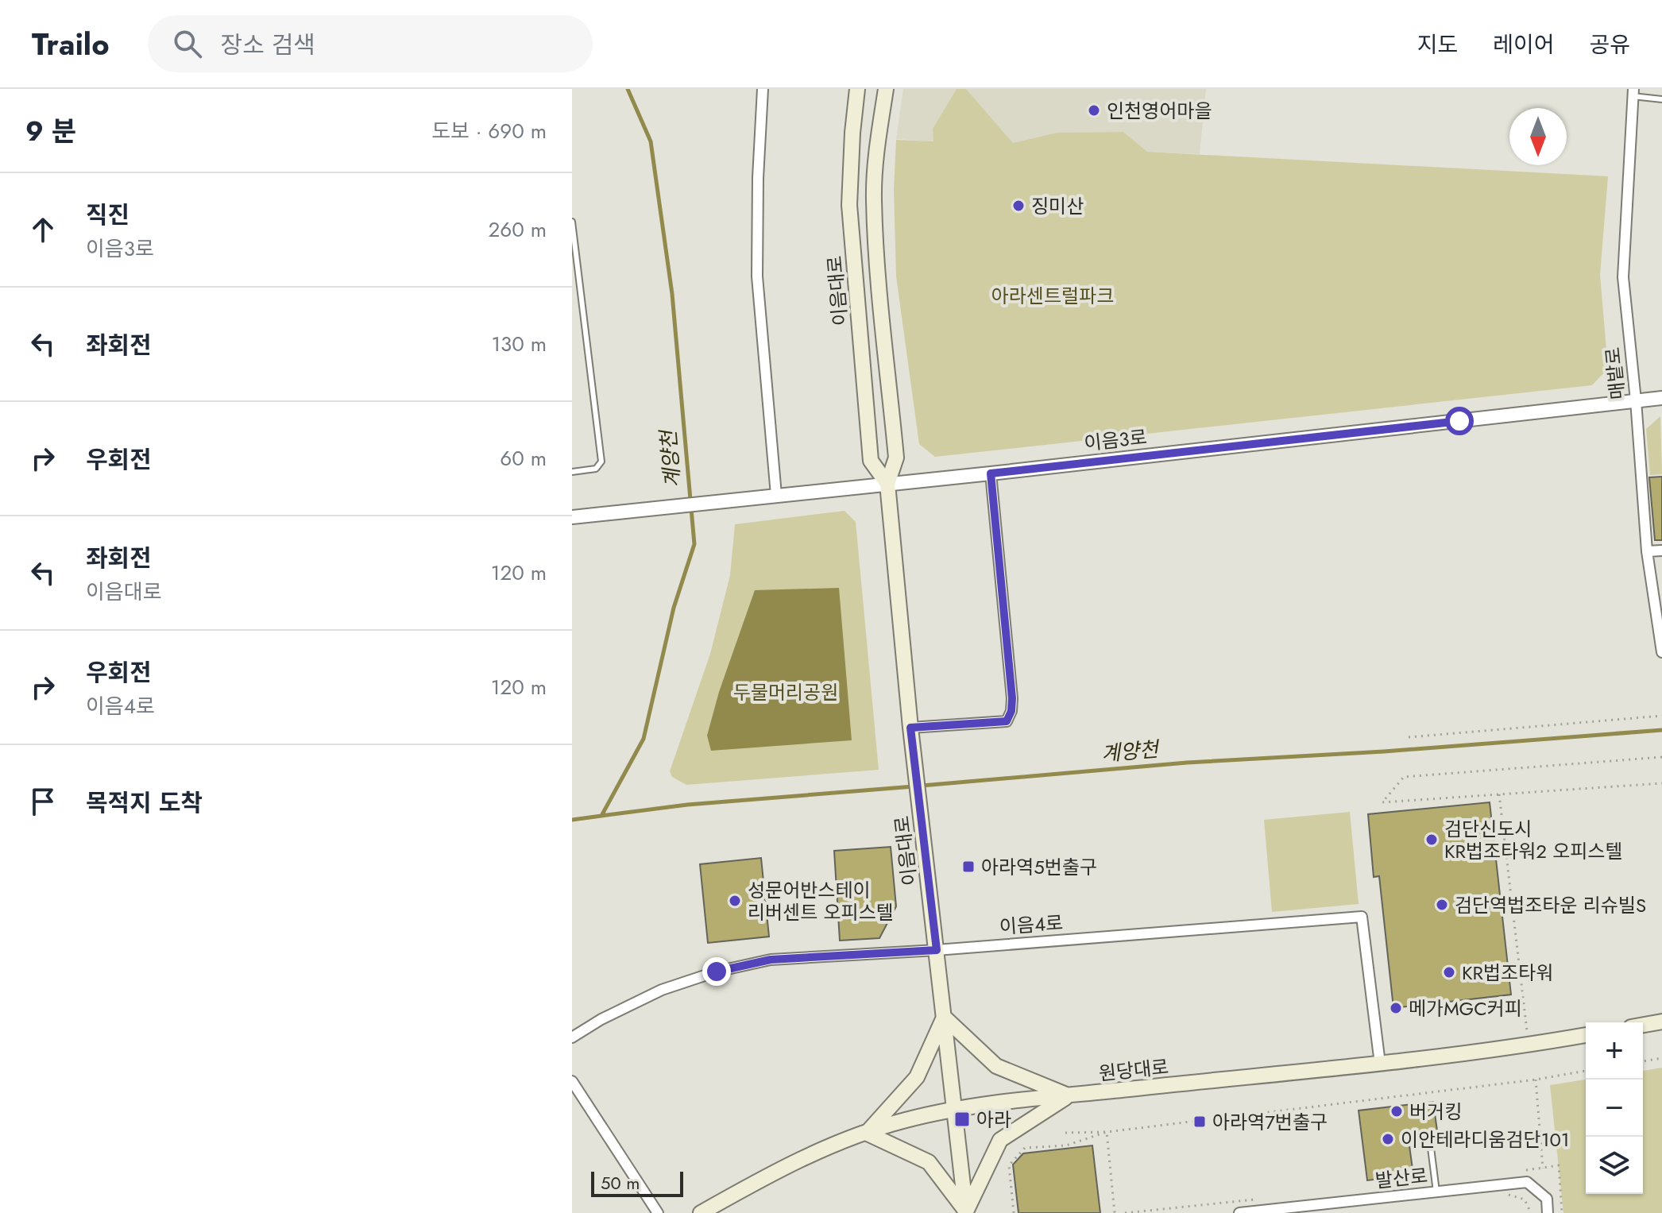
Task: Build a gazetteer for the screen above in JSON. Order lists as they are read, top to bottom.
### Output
{
  "streets": {
    "main road": ["이음대로", "원당대로"],
    "street": [
      "매밭로",
      "이음3로",
      "이음4로",
      "발산로"
    ]
  },
  "crossings": [
    ["이음대로", "이음3로"],
    ["이음대로", "이음4로"],
    ["이음대로", "원당대로"],
    ["매밭로", "이음3로"],
    ["이음4로", "원당대로"]
  ],
  "water": ["계양천"],
  "parks": ["아라센트럴파크", "두물머리공원"],
  "places": {
    "other": [
      "인천영어마을",
      "징미산",
      "검단신도시 KR법조타워2 오피스텔",
      "성문어반스테이 리버센트 오피스텔",
      "검단역법조타운 리슈빌S",
      "KR법조타워",
      "메가MGC커피",
      "버거킹",
      "이안테라디움검단101"
    ],
    "transit": ["아라역5번출구", "아라", "아라역7번출구"]
  },
  "scale_bar": "50 m",
  "north": "bottom",
  "page": {
    "header": "Trailo",
    "search": "장소 검색",
    "nav": ["지도", "레이어", "공유"],
    "heading": ["9 분", "도보 · 690 m"],
    "list": [
      ["직진", "이음3로", "260 m"],
      ["좌회전", "130 m"],
      ["우회전", "60 m"],
      ["좌회전", "이음대로", "120 m"],
      ["우회전", "이음4로", "120 m"],
      "목적지 도착"
    ],
    "map_buttons": ["+", "−"],
    "scale": "50 m"
  }
}
